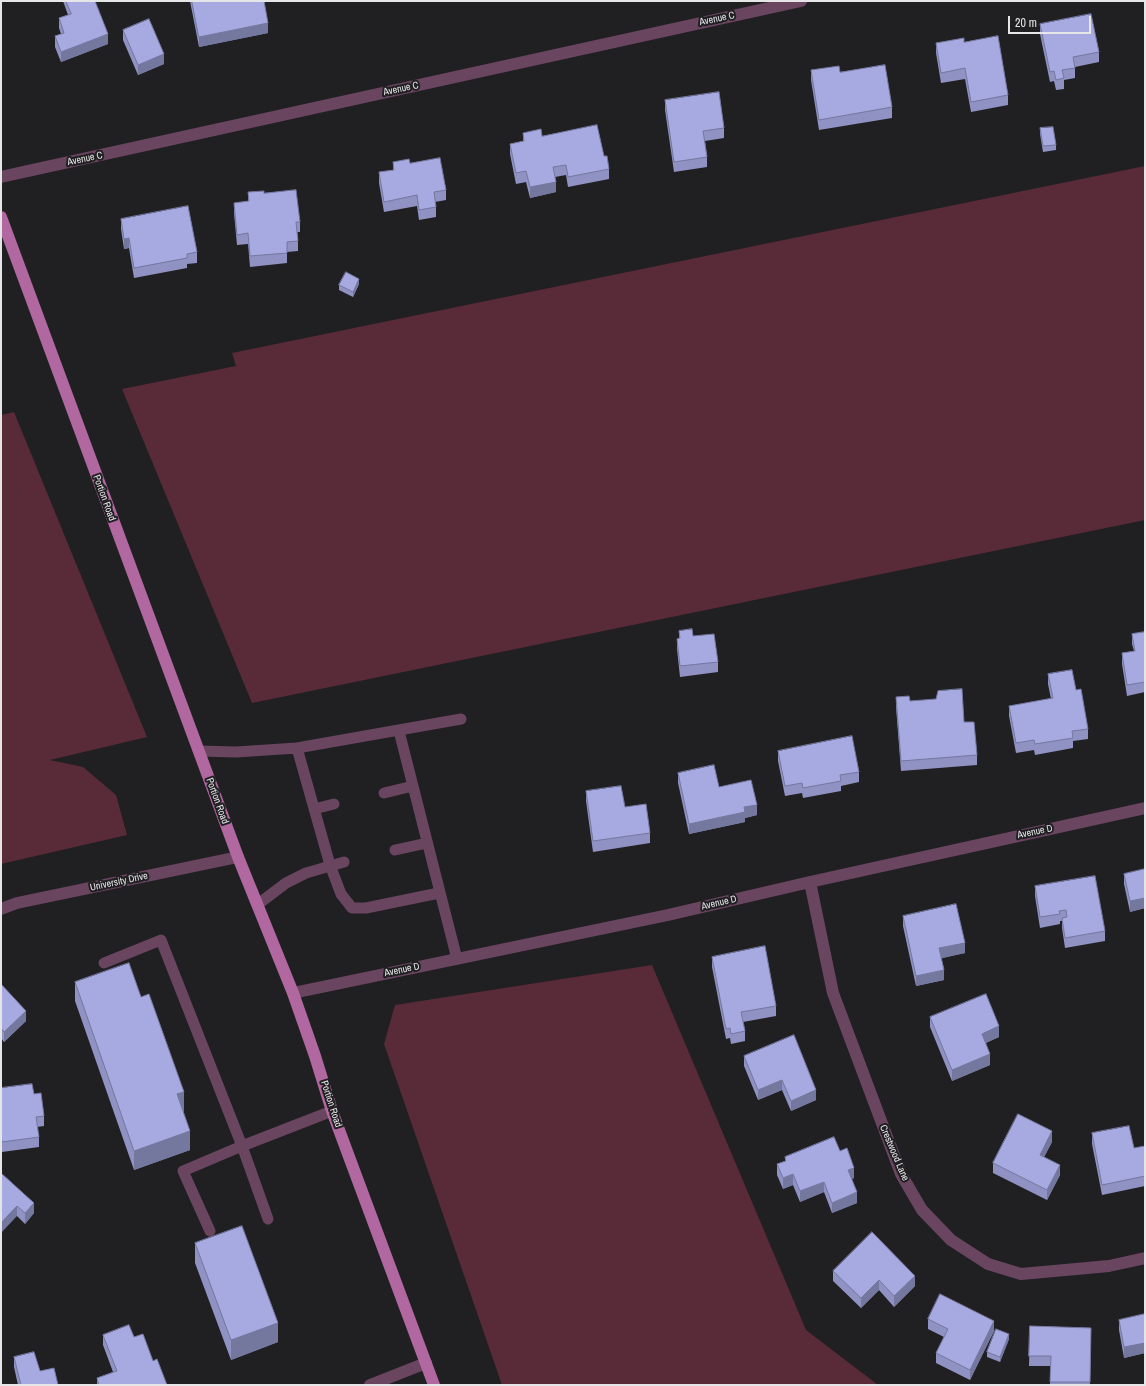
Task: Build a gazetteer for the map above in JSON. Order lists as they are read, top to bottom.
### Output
{
  "streets": {
    "main road": ["Portion Road"],
    "street": [
      "Avenue C",
      "Avenue D",
      "University Drive",
      "Crestwood Lane"
    ]
  },
  "crossings": [
    ["Portion Road", "Avenue D"],
    ["Portion Road", "University Drive"],
    ["Avenue D", "Crestwood Lane"]
  ],
  "scale_bar": "20 m"
}
